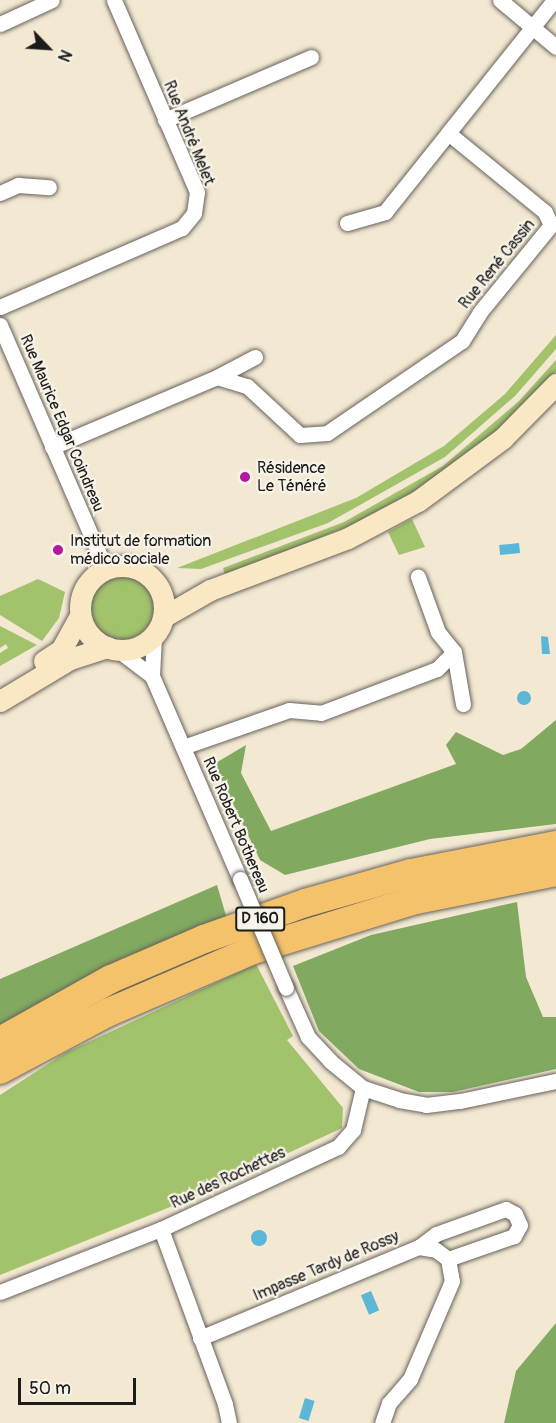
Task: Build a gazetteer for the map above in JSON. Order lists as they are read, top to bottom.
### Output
{
  "streets": {
    "highway": ["D 160"],
    "street": [
      "Rue André Melet",
      "Rue René Cassin",
      "Rue Maurice Edgar Coindreau",
      "Rue Robert Bothereau",
      "Rue des Rochettes",
      "Impasse Tardy de Rossy"
    ]
  },
  "crossings": [
    ["Rue Maurice Edgar Coindreau", "Rue Robert Bothereau"],
    ["Rue Robert Bothereau", "Rue des Rochettes"],
    ["Rue des Rochettes", "Impasse Tardy de Rossy"]
  ],
  "places": ["Résidence Le Ténéré", "Institut de formation médico sociale"],
  "scale_bar": "50 m",
  "north": "bottom right"
}
